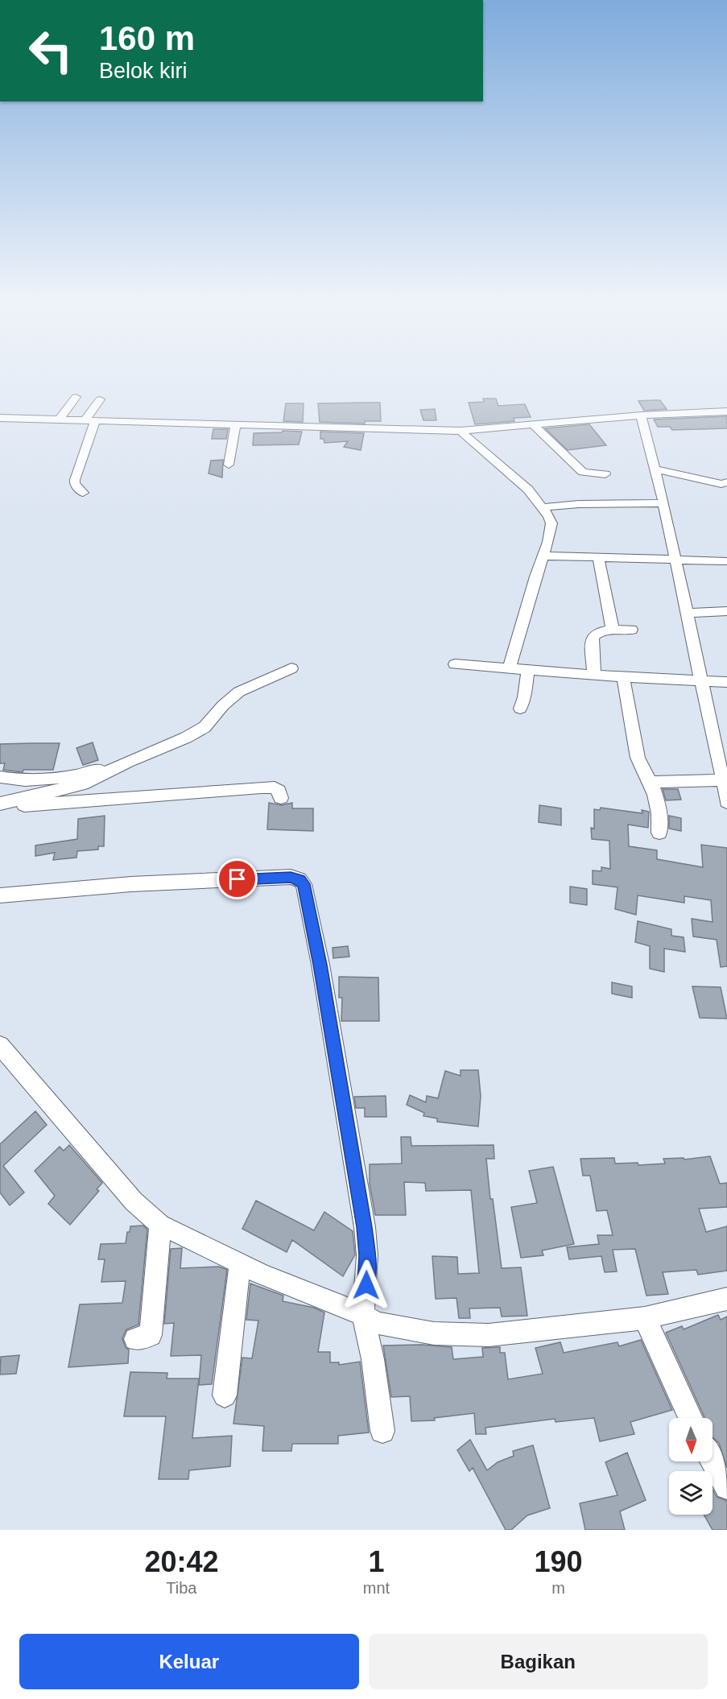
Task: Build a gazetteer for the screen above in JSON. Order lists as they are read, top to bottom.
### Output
{
  "north": "bottom",
  "page": {
    "turn": ["160 m", "Belok kiri"],
    "eta": [
      "20:42",
      "Tiba",
      "1",
      "mnt",
      "190",
      "m"
    ],
    "buttons": ["Keluar", "Bagikan"]
  }
}
